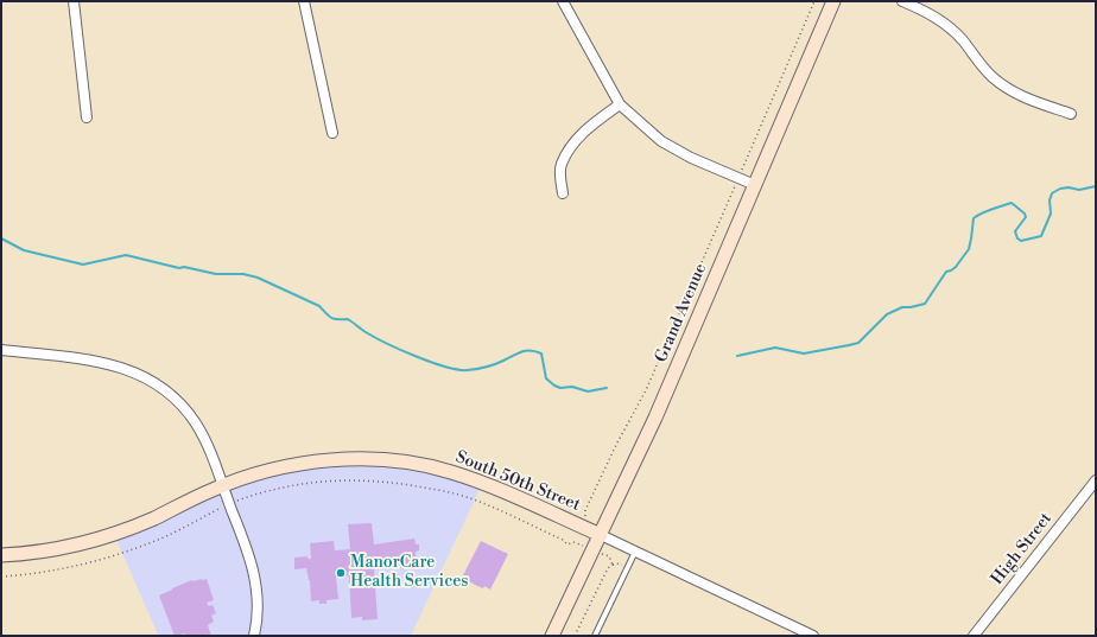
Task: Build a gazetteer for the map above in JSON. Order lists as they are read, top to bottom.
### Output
{
  "streets": {
    "main road": ["Grand Avenue", "South 50th Street"],
    "street": ["High Street"]
  },
  "crossings": [
    ["Grand Avenue", "South 50th Street"]
  ],
  "places": ["ManorCare Health Services"]
}
